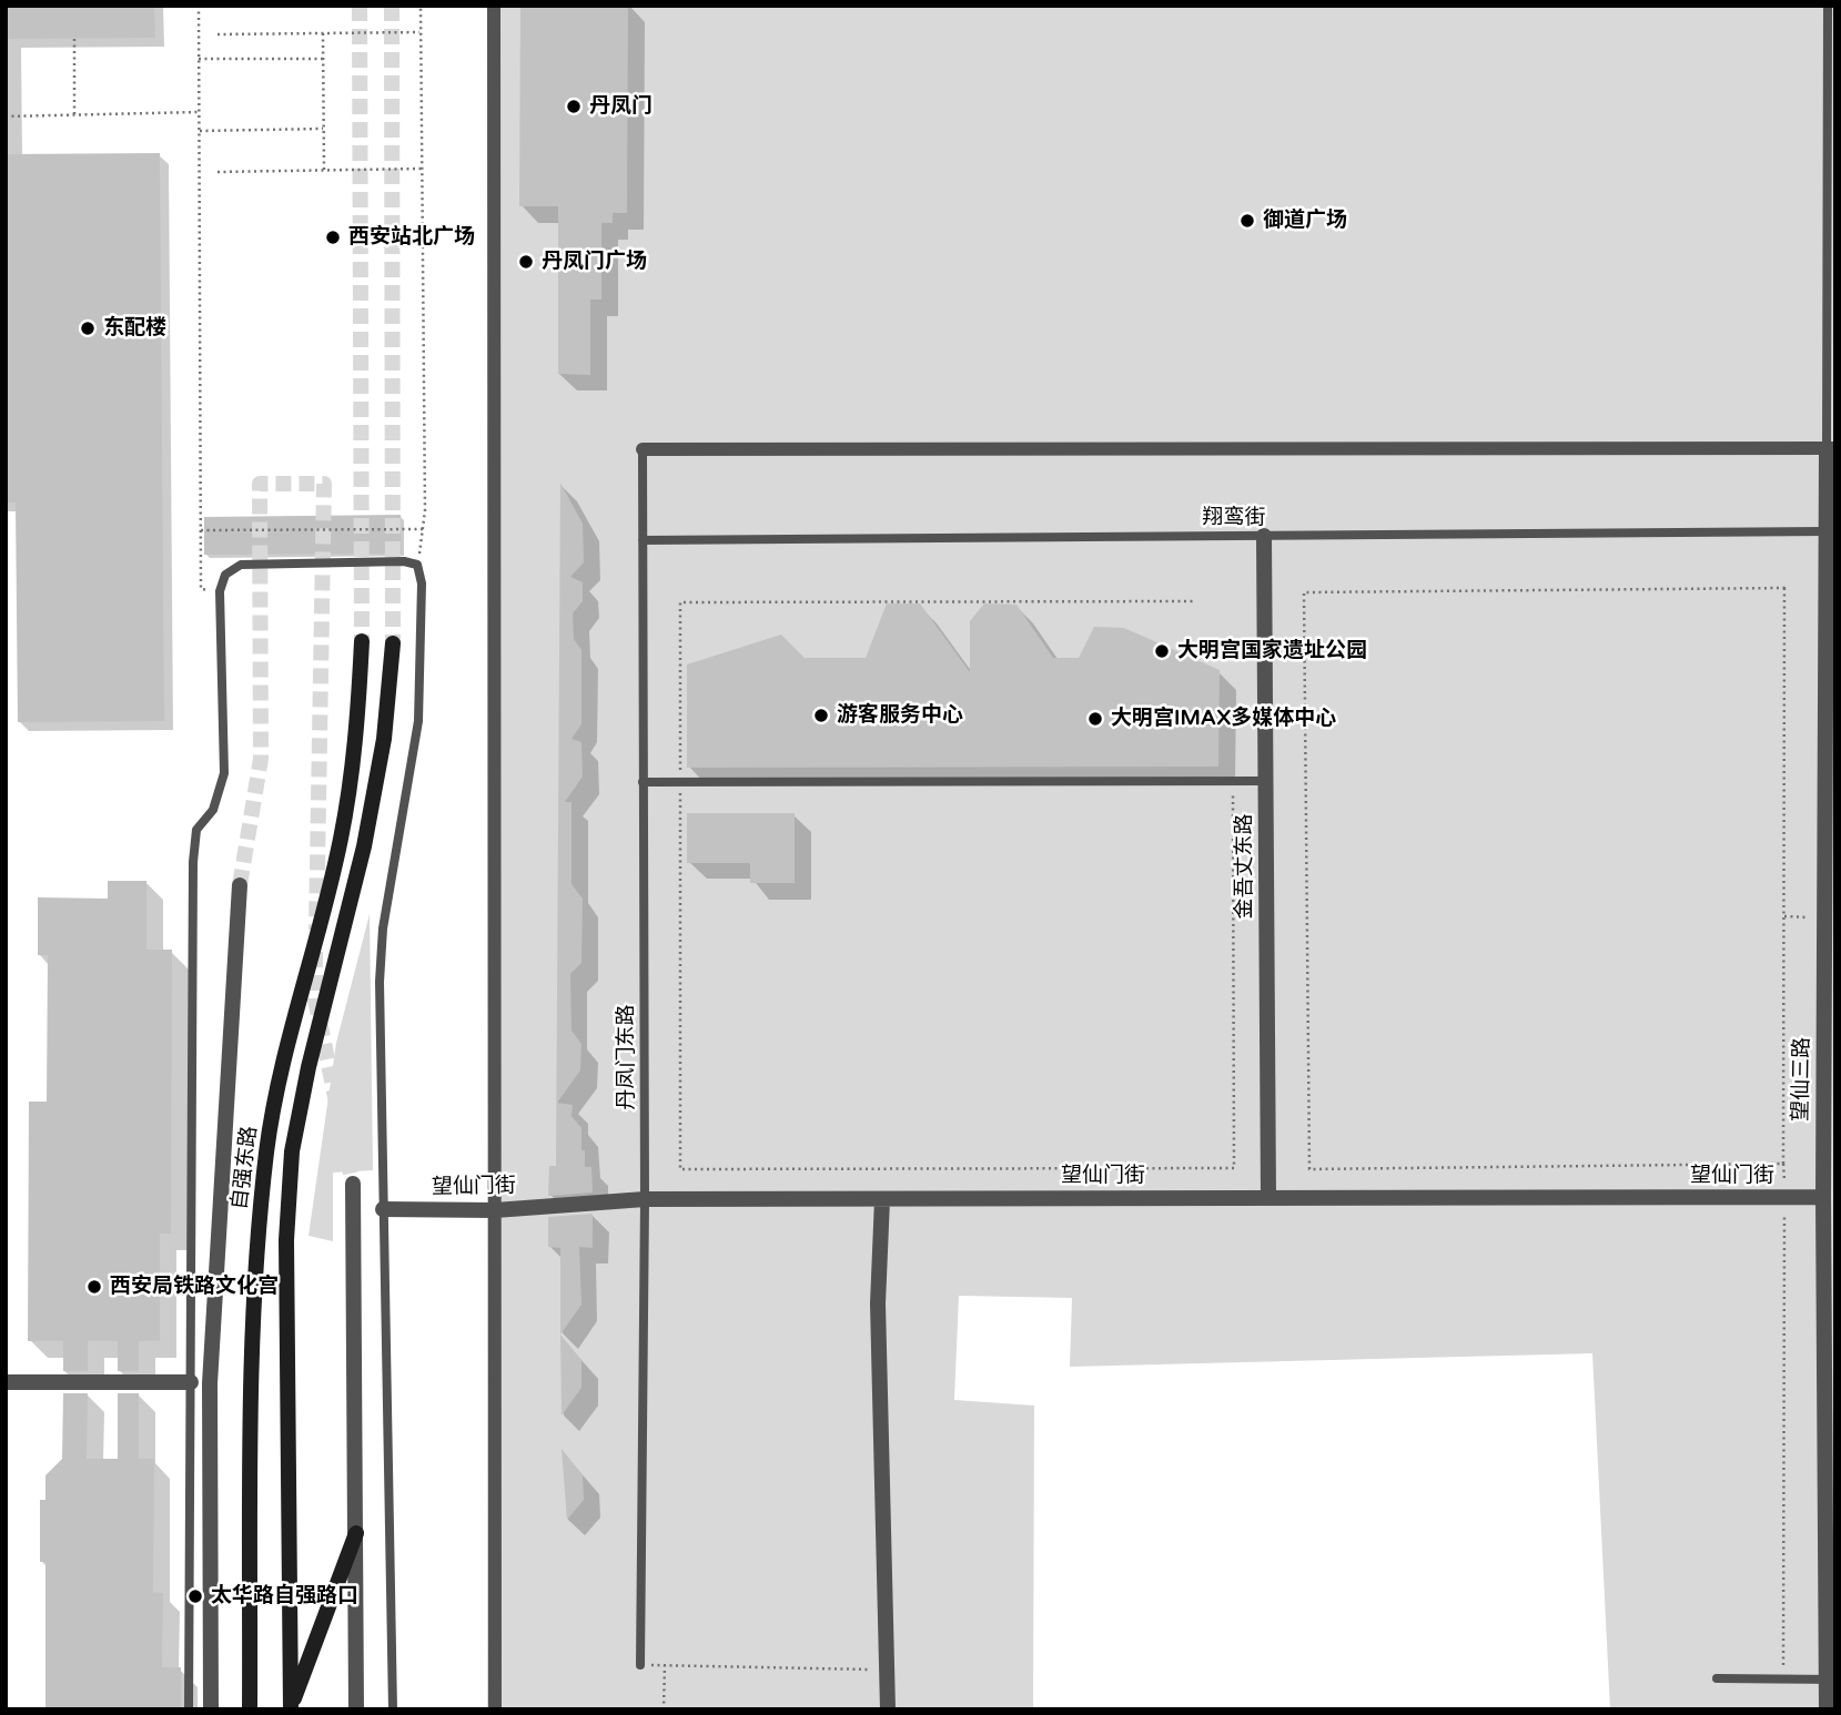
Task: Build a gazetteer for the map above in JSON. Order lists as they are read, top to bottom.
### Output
{
  "streets": {
    "main road": ["自强东路"],
    "street": ["金吾丈东路", "望仙三路", "望仙门街"],
    "lane": ["翔鸾街", "丹凤门东路"]
  },
  "crossings": [
    ["翔鸾街", "金吾丈东路"],
    ["翔鸾街", "丹凤门东路"],
    ["翔鸾街", "望仙三路"],
    ["金吾丈东路", "望仙门街"],
    ["丹凤门东路", "望仙门街"],
    ["望仙三路", "望仙门街"]
  ],
  "places": [
    "丹凤门",
    "御道广场",
    "西安站北广场",
    "丹凤门广场",
    "东配楼",
    "大明宫国家遗址公园",
    "游客服务中心",
    "大明宫IMAX多媒体中心",
    "西安局铁路文化宫",
    "太华路自强路口"
  ]
}
